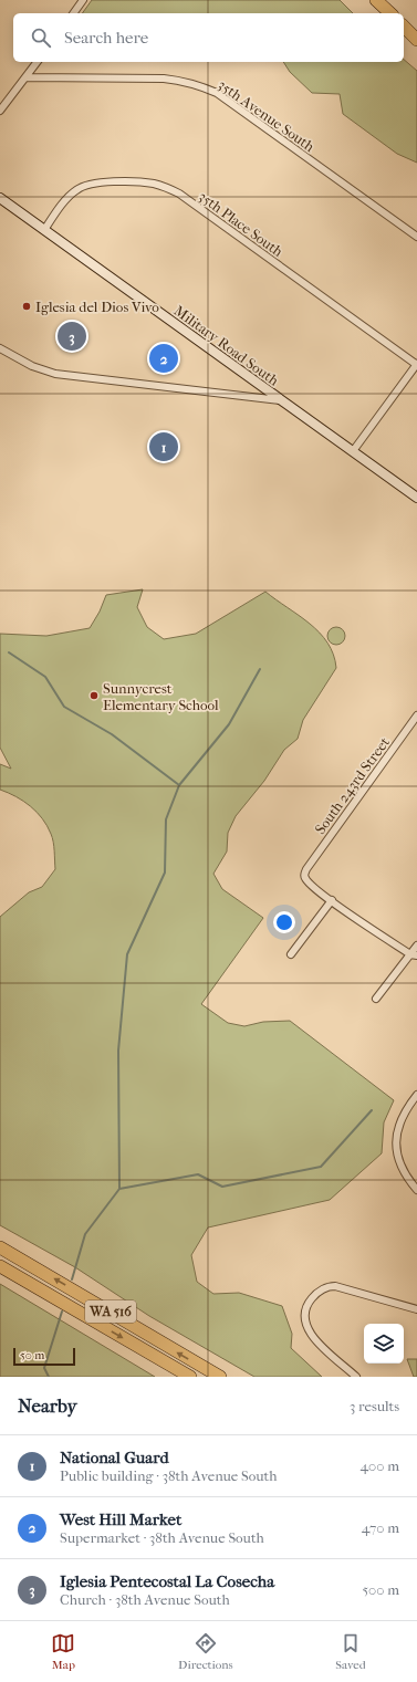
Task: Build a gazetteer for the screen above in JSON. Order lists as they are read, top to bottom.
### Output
{
  "streets": {
    "highway": ["WA 516"],
    "main road": ["Military Road South"],
    "street": ["35th Avenue South", "35th Place South", "South 243rd Street"]
  },
  "crossings": [
    ["35th Place South", "Military Road South"]
  ],
  "places": ["Iglesia del Dios Vivo", "Sunnycrest Elementary School"],
  "scale_bar": "50 m",
  "page": {
    "search": "Search here",
    "pins": ["3", "2", "1"],
    "scale": "50 m",
    "heading": ["Nearby", "3 results"],
    "list": [
      {
        "mark": "1",
        "name": "National Guard",
        "note": "Public building · 38th Avenue South",
        "value": "400 m"
      },
      {
        "mark": "2",
        "name": "West Hill Market",
        "note": "Supermarket · 38th Avenue South",
        "value": "470 m"
      },
      {
        "mark": "3",
        "name": "Iglesia Pentecostal La Cosecha",
        "note": "Church · 38th Avenue South",
        "value": "500 m"
      }
    ],
    "nav": ["Map", "Directions", "Saved"]
  }
}
